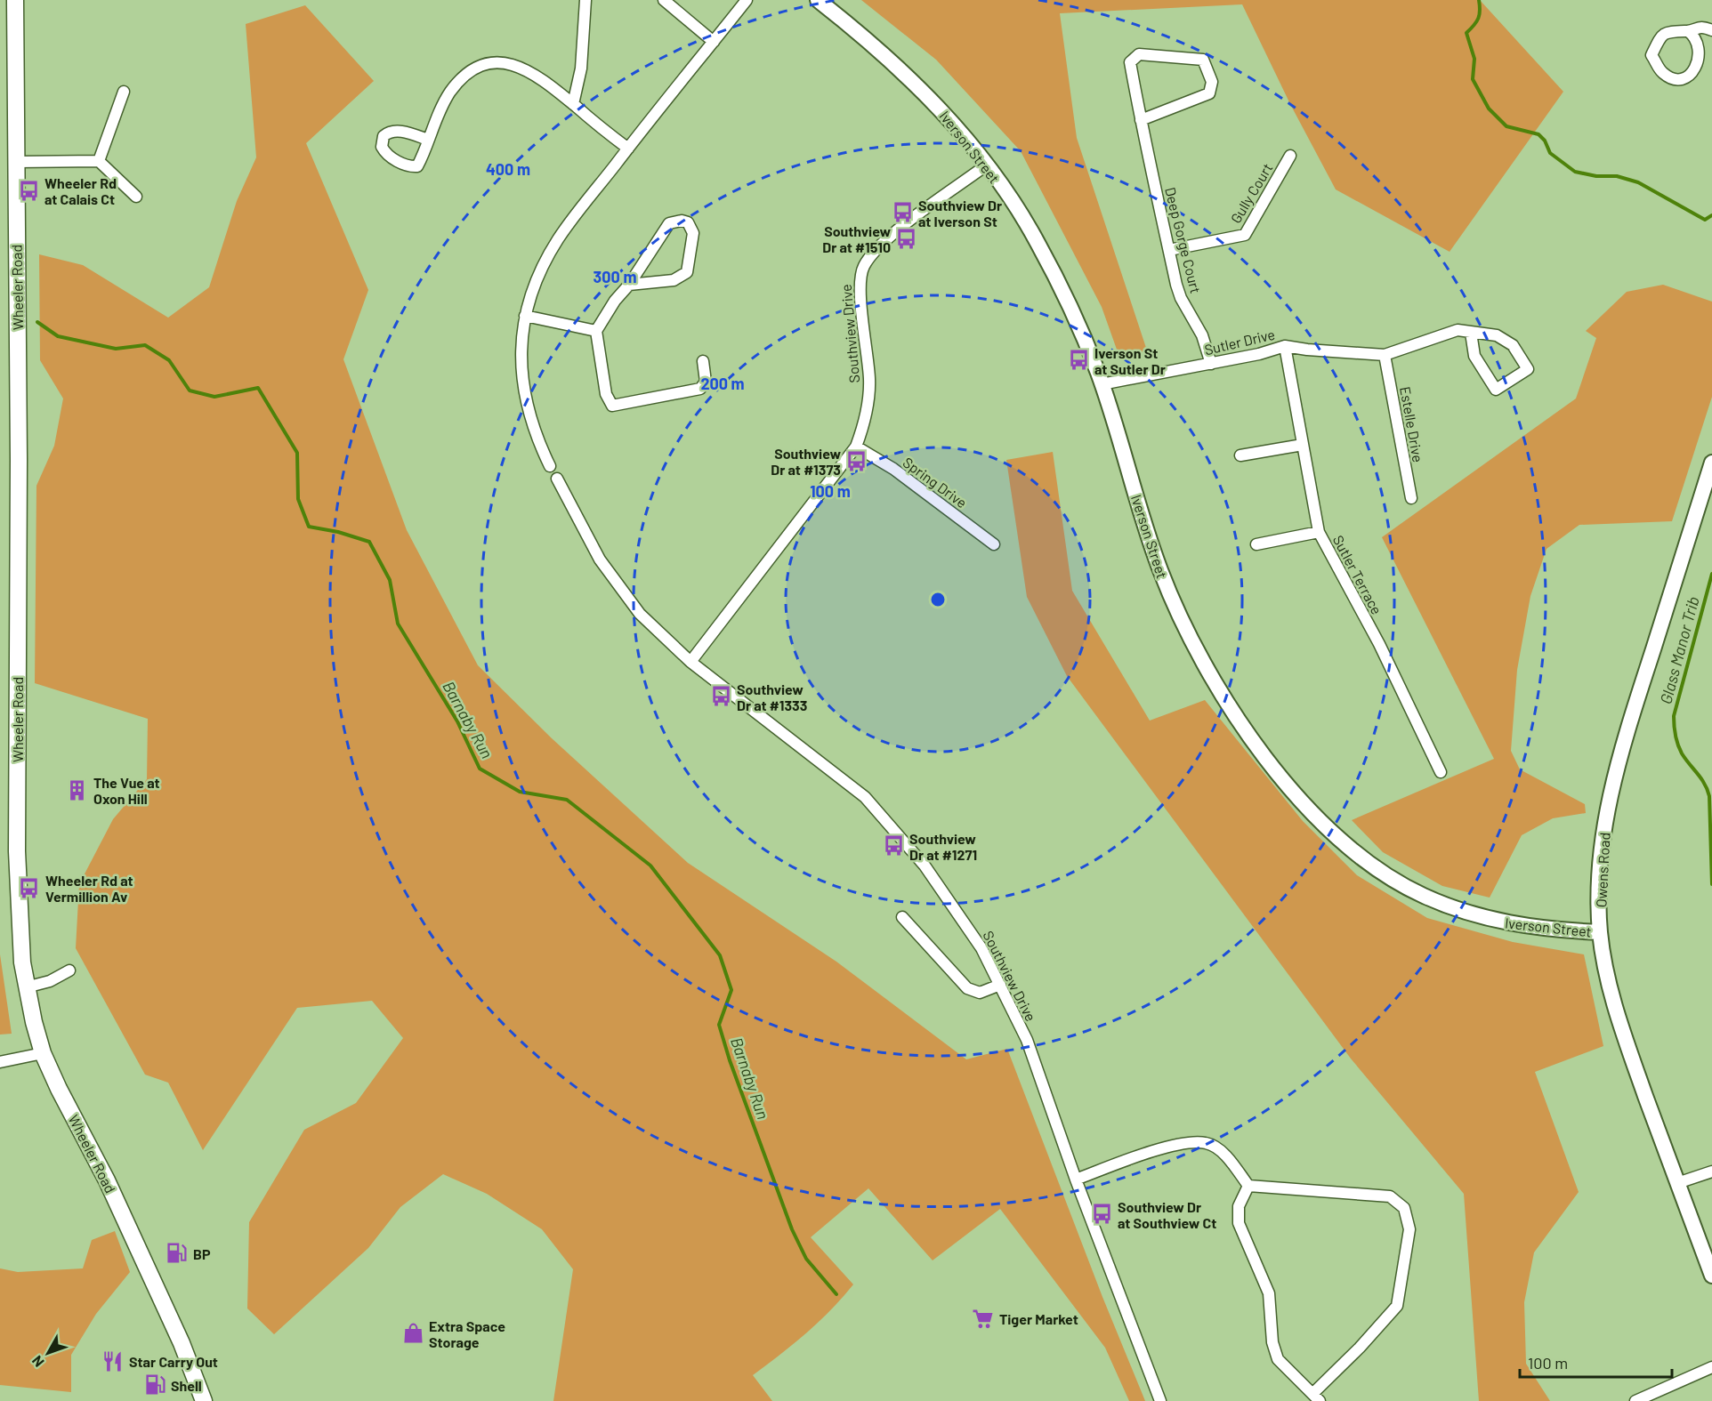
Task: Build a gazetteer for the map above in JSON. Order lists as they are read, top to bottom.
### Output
{
  "streets": {
    "main road": ["Wheeler Road"],
    "street": [
      "Iverson Street",
      "Gully Court",
      "Deep Gorge Court",
      "Southview Drive",
      "Sutler Drive",
      "Estelle Drive",
      "Spring Drive",
      "Sutler Terrace",
      "Owens Road"
    ]
  },
  "crossings": [
    ["Iverson Street", "Southview Drive"],
    ["Iverson Street", "Sutler Drive"],
    ["Iverson Street", "Owens Road"],
    ["Gully Court", "Deep Gorge Court"],
    ["Deep Gorge Court", "Sutler Drive"],
    ["Southview Drive", "Spring Drive"],
    ["Sutler Drive", "Estelle Drive"],
    ["Sutler Drive", "Sutler Terrace"]
  ],
  "water": ["Glass Manor Trib", "Barnaby Run"],
  "places": {
    "bus stop": [
      "Wheeler Rd at Calais Ct",
      "Southview Dr at Iverson St",
      "Southview Dr at #1510",
      "Iverson St at Sutler Dr",
      "Southview Dr at #1373",
      "Southview Dr at #1333",
      "Southview Dr at #1271",
      "Wheeler Rd at Vermillion Av",
      "Southview Dr at Southview Ct"
    ],
    "building": ["The Vue at Oxon Hill"],
    "fuel station": ["BP", "Shell"],
    "supermarket": ["Tiger Market"],
    "shop": ["Extra Space Storage"],
    "restaurant": ["Star Carry Out"]
  },
  "scale_bar": "100 m",
  "north": "bottom left",
  "rings": [
    "400 m",
    "300 m",
    "200 m",
    "100 m"
  ]
}
